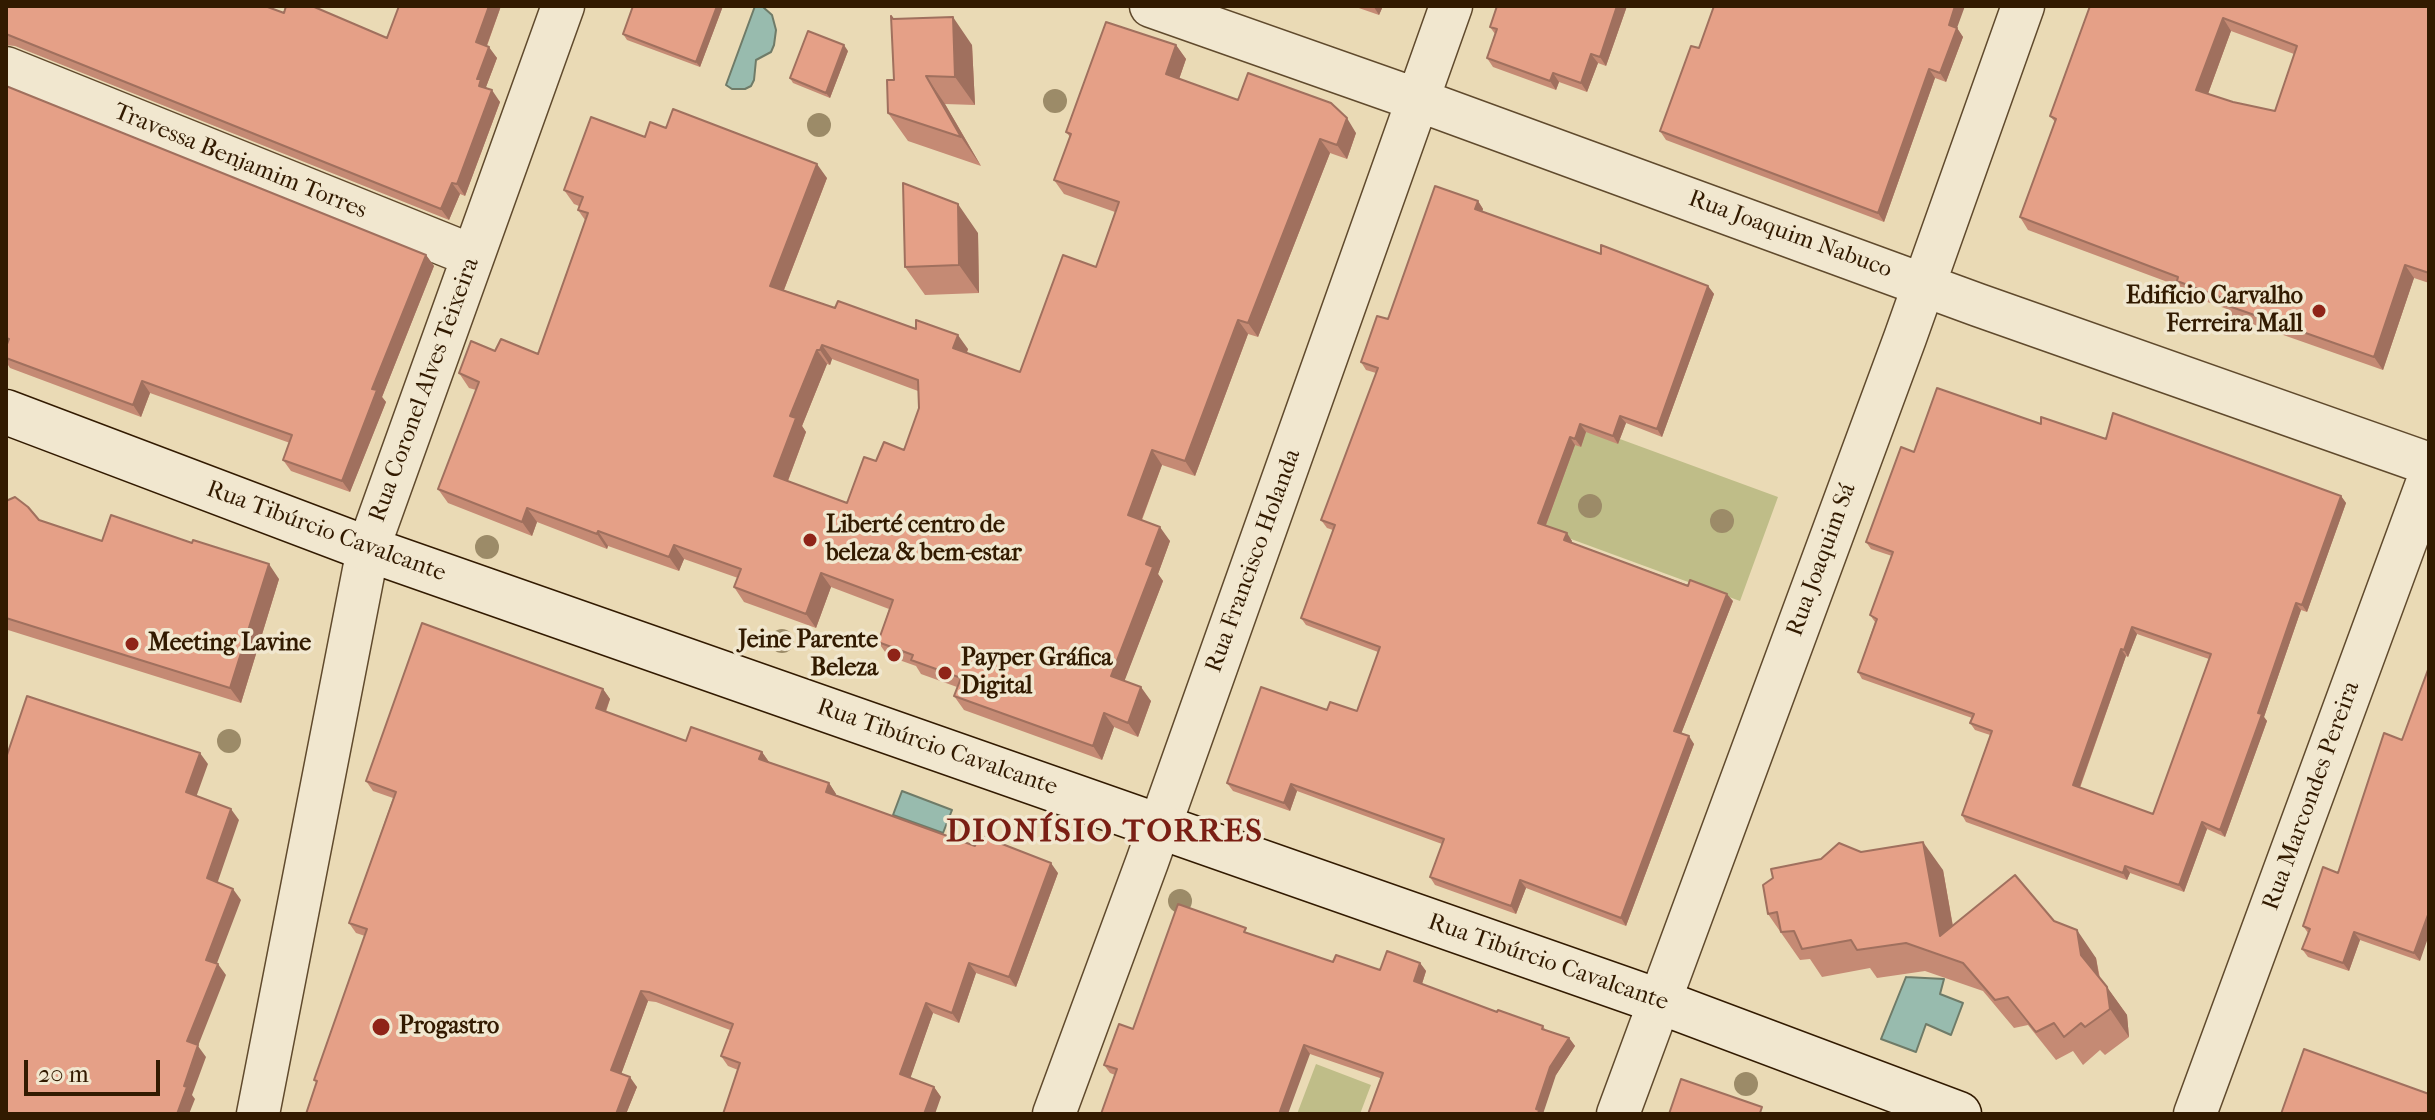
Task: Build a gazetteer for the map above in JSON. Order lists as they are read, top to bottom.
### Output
{
  "streets": {
    "street": [
      "Travessa Benjamim Torres",
      "Rua Joaquim Nabuco",
      "Rua Coronel Alves Teixeira",
      "Rua Tibúrcio Cavalcante",
      "Rua Joaquim Sá",
      "Rua Francisco Holanda",
      "Rua Marcondes Pereira"
    ]
  },
  "crossings": [
    ["Travessa Benjamim Torres", "Rua Coronel Alves Teixeira"],
    ["Rua Joaquim Nabuco", "Rua Joaquim Sá"],
    ["Rua Joaquim Nabuco", "Rua Francisco Holanda"],
    ["Rua Coronel Alves Teixeira", "Rua Tibúrcio Cavalcante"],
    ["Rua Tibúrcio Cavalcante", "Rua Joaquim Sá"],
    ["Rua Tibúrcio Cavalcante", "Rua Francisco Holanda"]
  ],
  "districts": ["DIONÍSIO TORRES"],
  "places": [
    "Edifício Carvalho Ferreira Mall",
    "Liberté centro de beleza & bem-estar",
    "Meeting Lavine",
    "Jeine Parente Beleza",
    "Payper Gráfica Digital",
    "Progastro"
  ],
  "scale_bar": "20 m"
}
